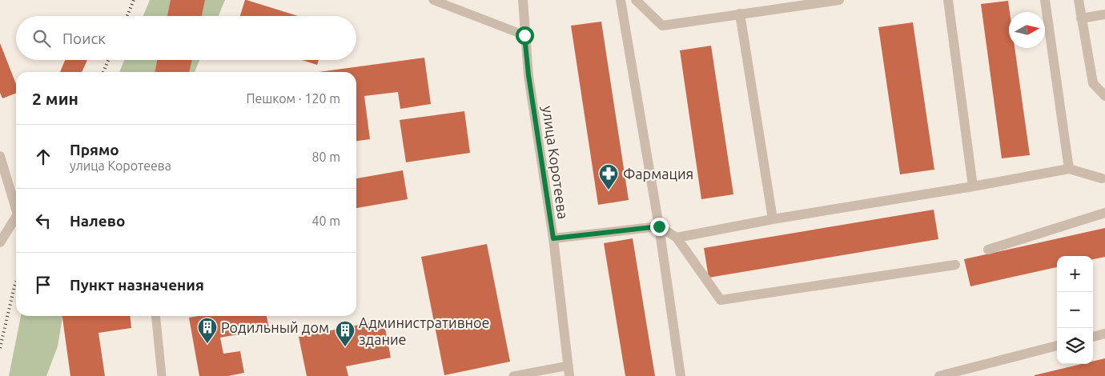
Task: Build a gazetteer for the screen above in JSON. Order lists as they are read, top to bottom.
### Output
{
  "streets": {
    "street": ["улица Коротеева"]
  },
  "places": {
    "pharmacy": ["Фармация"],
    "building": ["Родильный дом", "Административное здание"]
  },
  "north": "right",
  "page": {
    "search": "Поиск",
    "heading": ["2 мин", "Пешком · 120 m"],
    "list": [
      ["Прямо", "улица Коротеева", "80 m"],
      ["Налево", "40 m"],
      "Пункт назначения"
    ],
    "map_buttons": ["+", "−"]
  }
}
